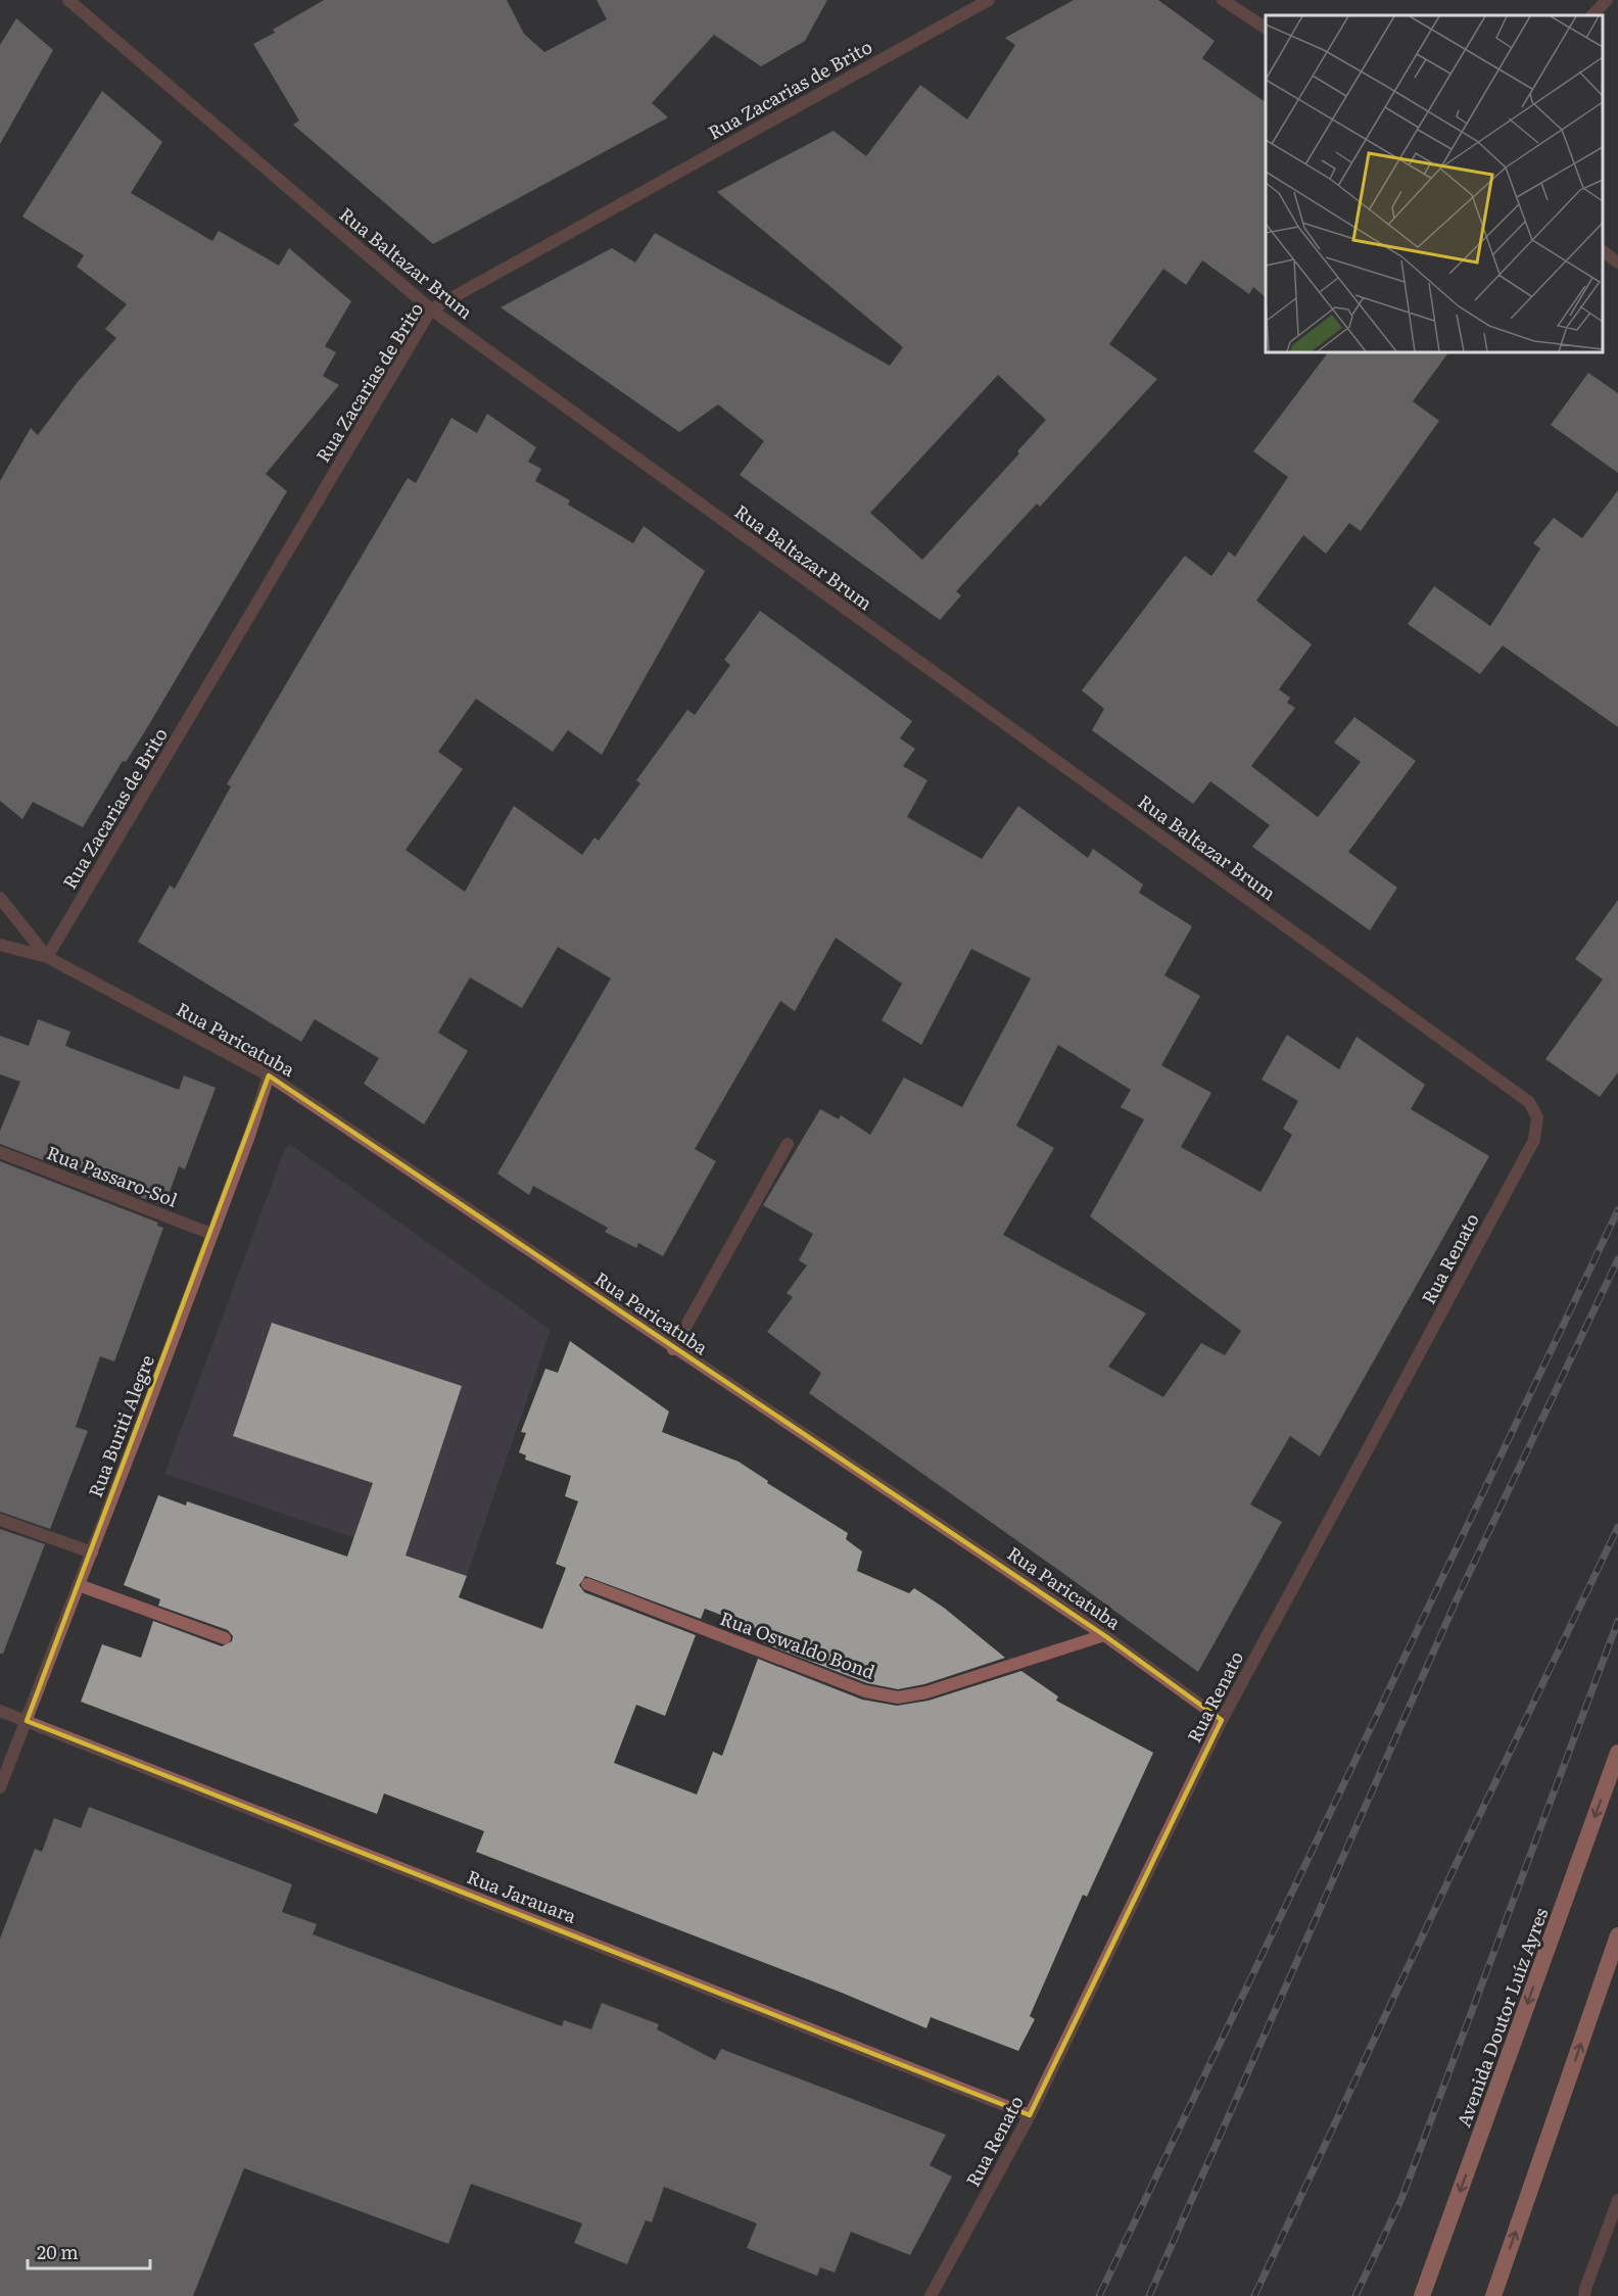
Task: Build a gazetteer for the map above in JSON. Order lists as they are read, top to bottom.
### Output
{
  "streets": {
    "highway": ["Avenida Doutor Luíz Ayres"],
    "street": [
      "Rua Zacarias de Brito",
      "Rua Baltazar Brum",
      "Rua Paricatuba",
      "Rua Passaro-Sol",
      "Rua Renato",
      "Rua Buriti Alegre",
      "Rua Oswaldo Bond",
      "Rua Jarauara"
    ]
  },
  "crossings": [
    ["Rua Zacarias de Brito", "Rua Baltazar Brum"],
    ["Rua Zacarias de Brito", "Rua Paricatuba"],
    ["Rua Baltazar Brum", "Rua Renato"],
    ["Rua Paricatuba", "Rua Renato"],
    ["Rua Paricatuba", "Rua Buriti Alegre"],
    ["Rua Paricatuba", "Rua Oswaldo Bond"],
    ["Rua Passaro-Sol", "Rua Buriti Alegre"],
    ["Rua Renato", "Rua Jarauara"],
    ["Rua Buriti Alegre", "Rua Jarauara"]
  ],
  "scale_bar": "20 m"
}
